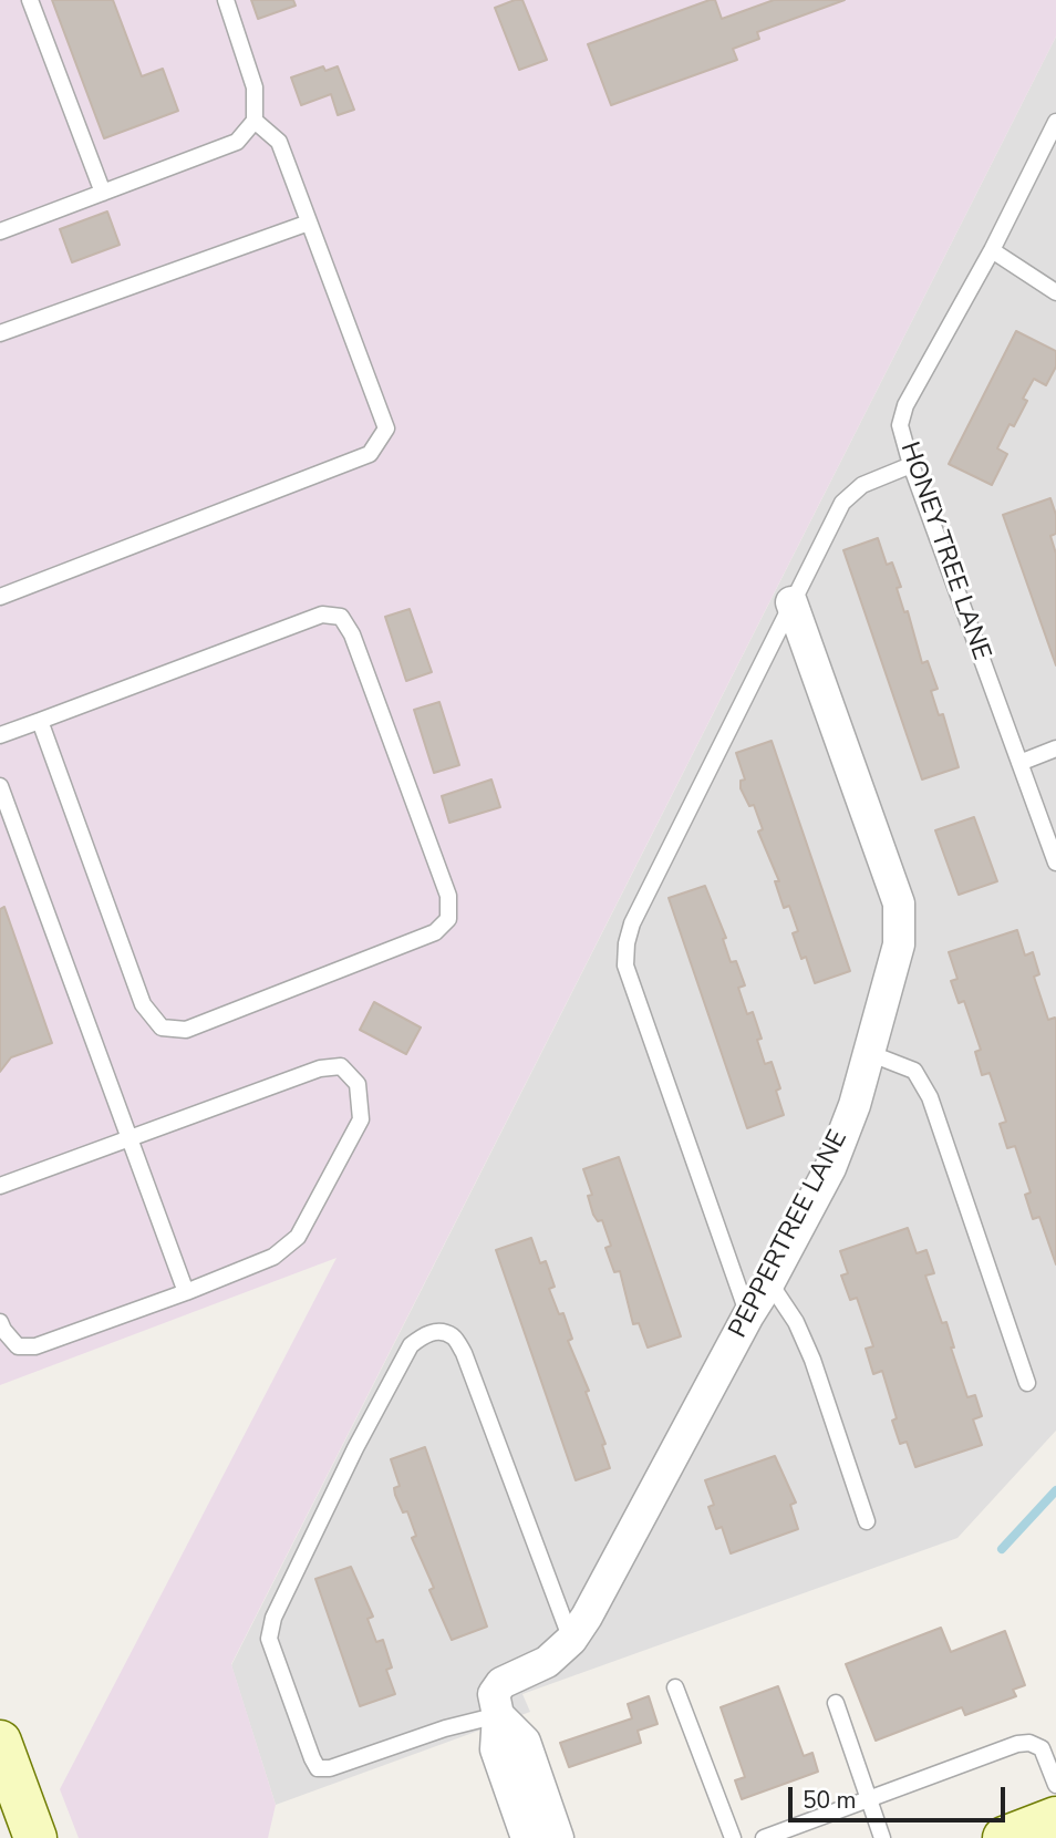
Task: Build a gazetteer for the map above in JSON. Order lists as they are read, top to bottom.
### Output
{
  "streets": {
    "street": ["PEPPERTREE LANE"],
    "lane": ["HONEY TREE LANE"]
  },
  "scale_bar": "50 m"
}
